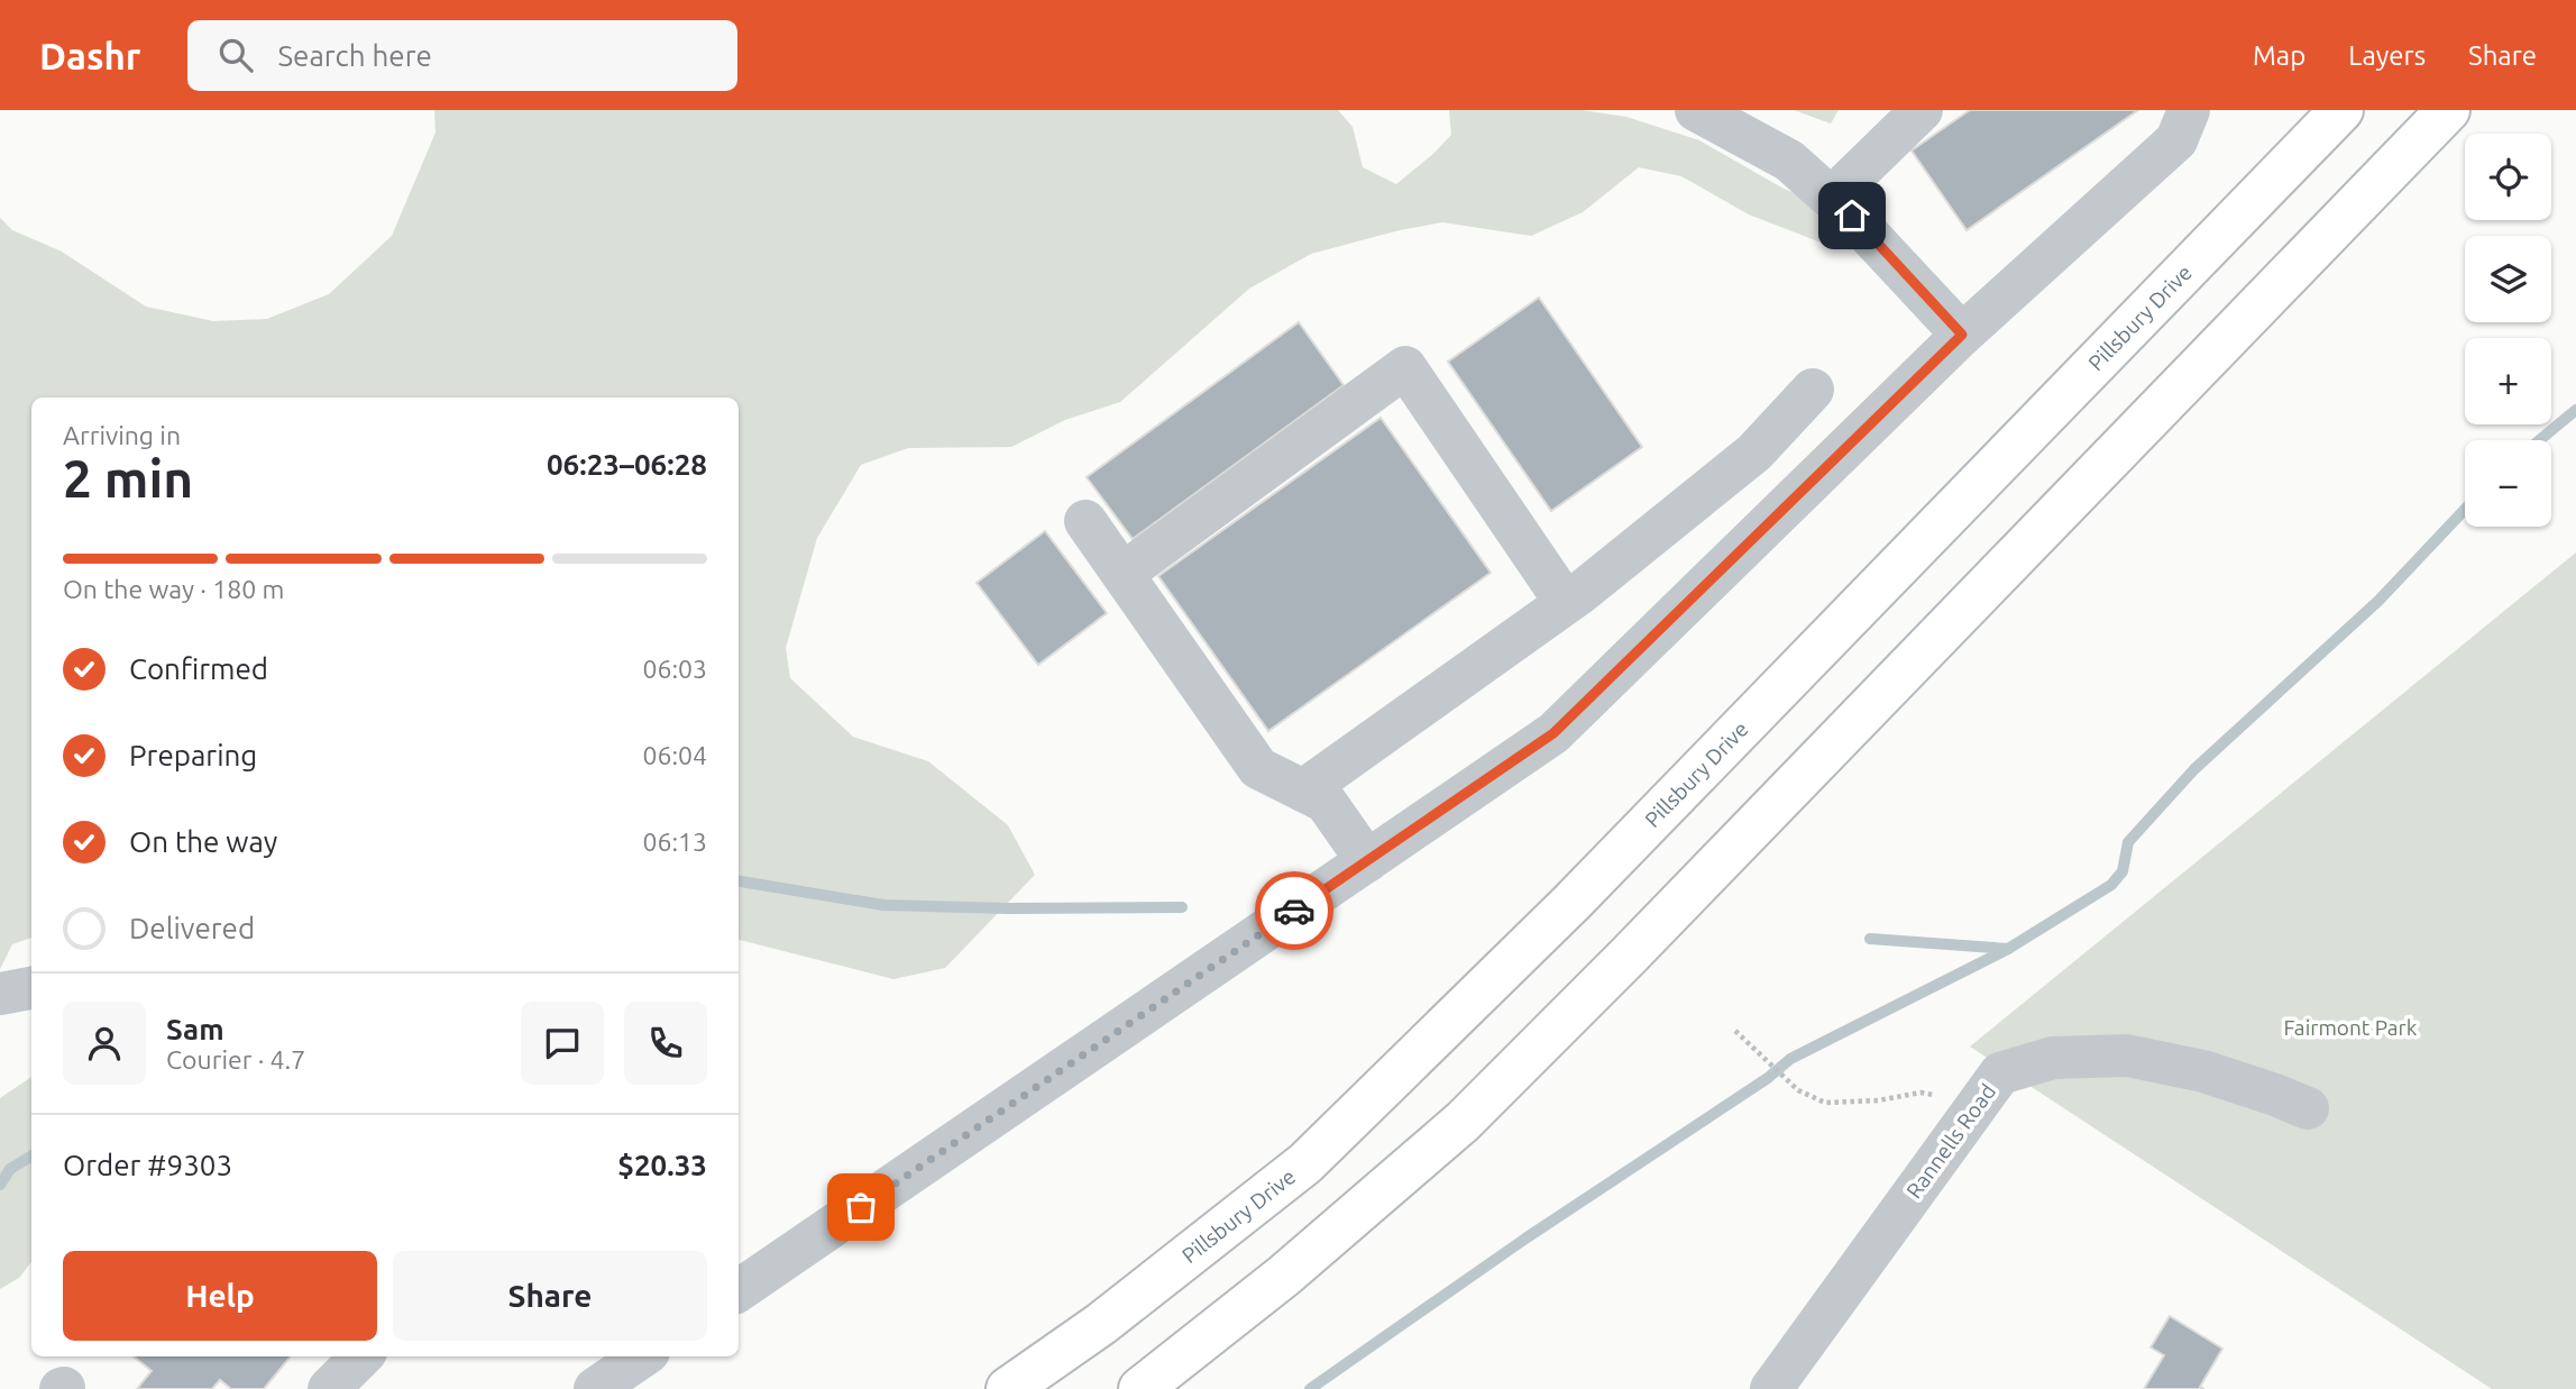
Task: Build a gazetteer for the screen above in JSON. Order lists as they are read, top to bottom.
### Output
{
  "streets": {
    "highway": ["Pillsbury Drive"],
    "street": ["Rannells Road"]
  },
  "parks": ["Fairmont Park"],
  "page": {
    "header": "Dashr",
    "search": "Search here",
    "nav": ["Map", "Layers", "Share"],
    "map_buttons": ["+", "−"],
    "heading": ["2 min", "Arriving in", "06:23–06:28"],
    "panel": [
      "Sam",
      "Courier · 4.7",
      "Order #9303",
      "$20.33"
    ],
    "bar": "On the way · 180 m",
    "list": [
      ["Confirmed", "06:03"],
      ["Preparing", "06:04"],
      ["On the way", "06:13"],
      "Delivered"
    ],
    "buttons": ["Help", "Share"]
  }
}
